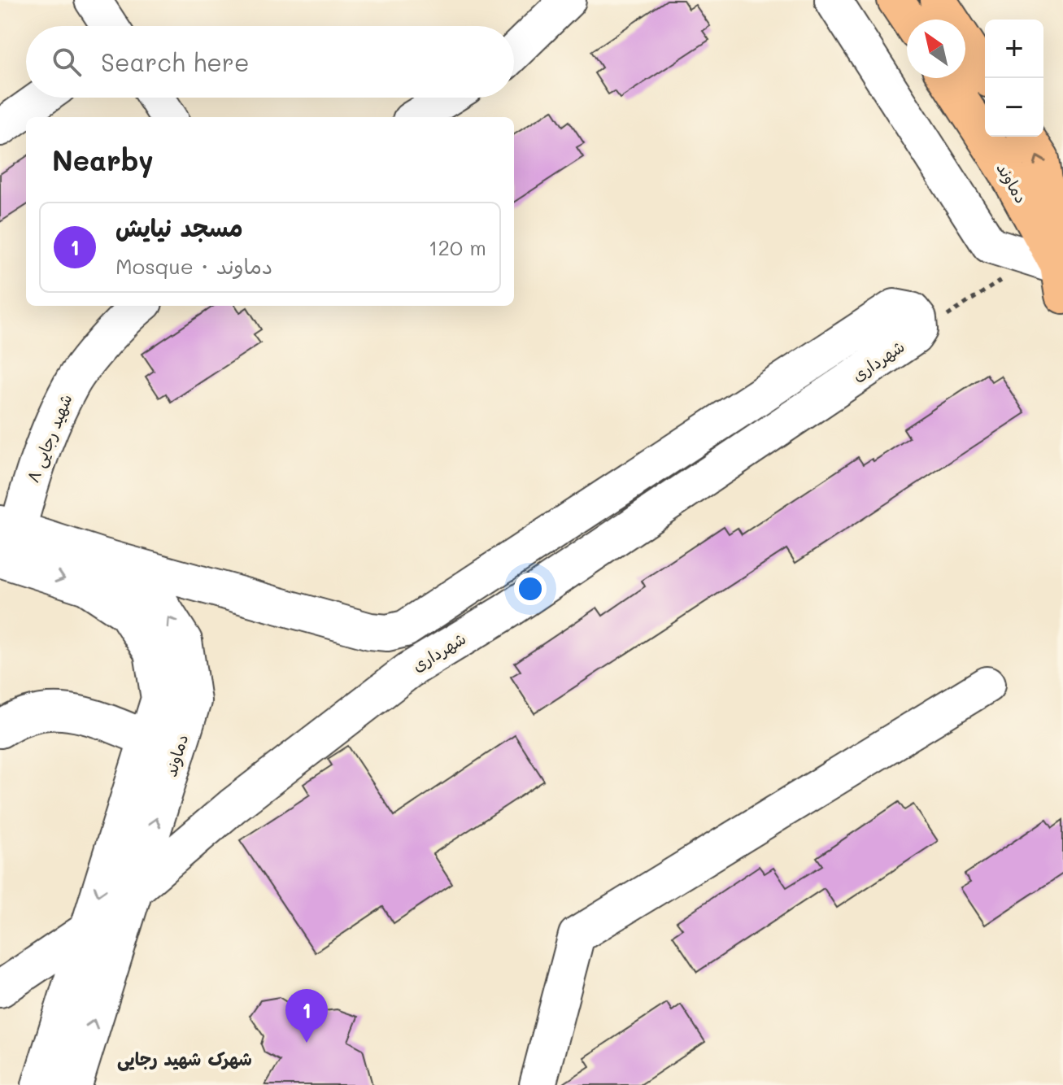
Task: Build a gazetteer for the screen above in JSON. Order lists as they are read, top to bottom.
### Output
{
  "streets": {
    "main road": ["دماوند"],
    "street": ["شهرداری", "شهید رجایی ۸"]
  },
  "crossings": [
    ["دماوند", "شهرداری"],
    ["دماوند", "شهید رجایی ۸"]
  ],
  "districts": ["شهرک شهید رجایی"],
  "north": "top left",
  "page": {
    "map_buttons": ["+", "−"],
    "search": "Search here",
    "heading": "Nearby",
    "list": [
      {
        "mark": "1",
        "name": "مسجد نیایش",
        "note": "Mosque · دماوند",
        "value": "120 m"
      }
    ],
    "pins": "1"
  }
}
